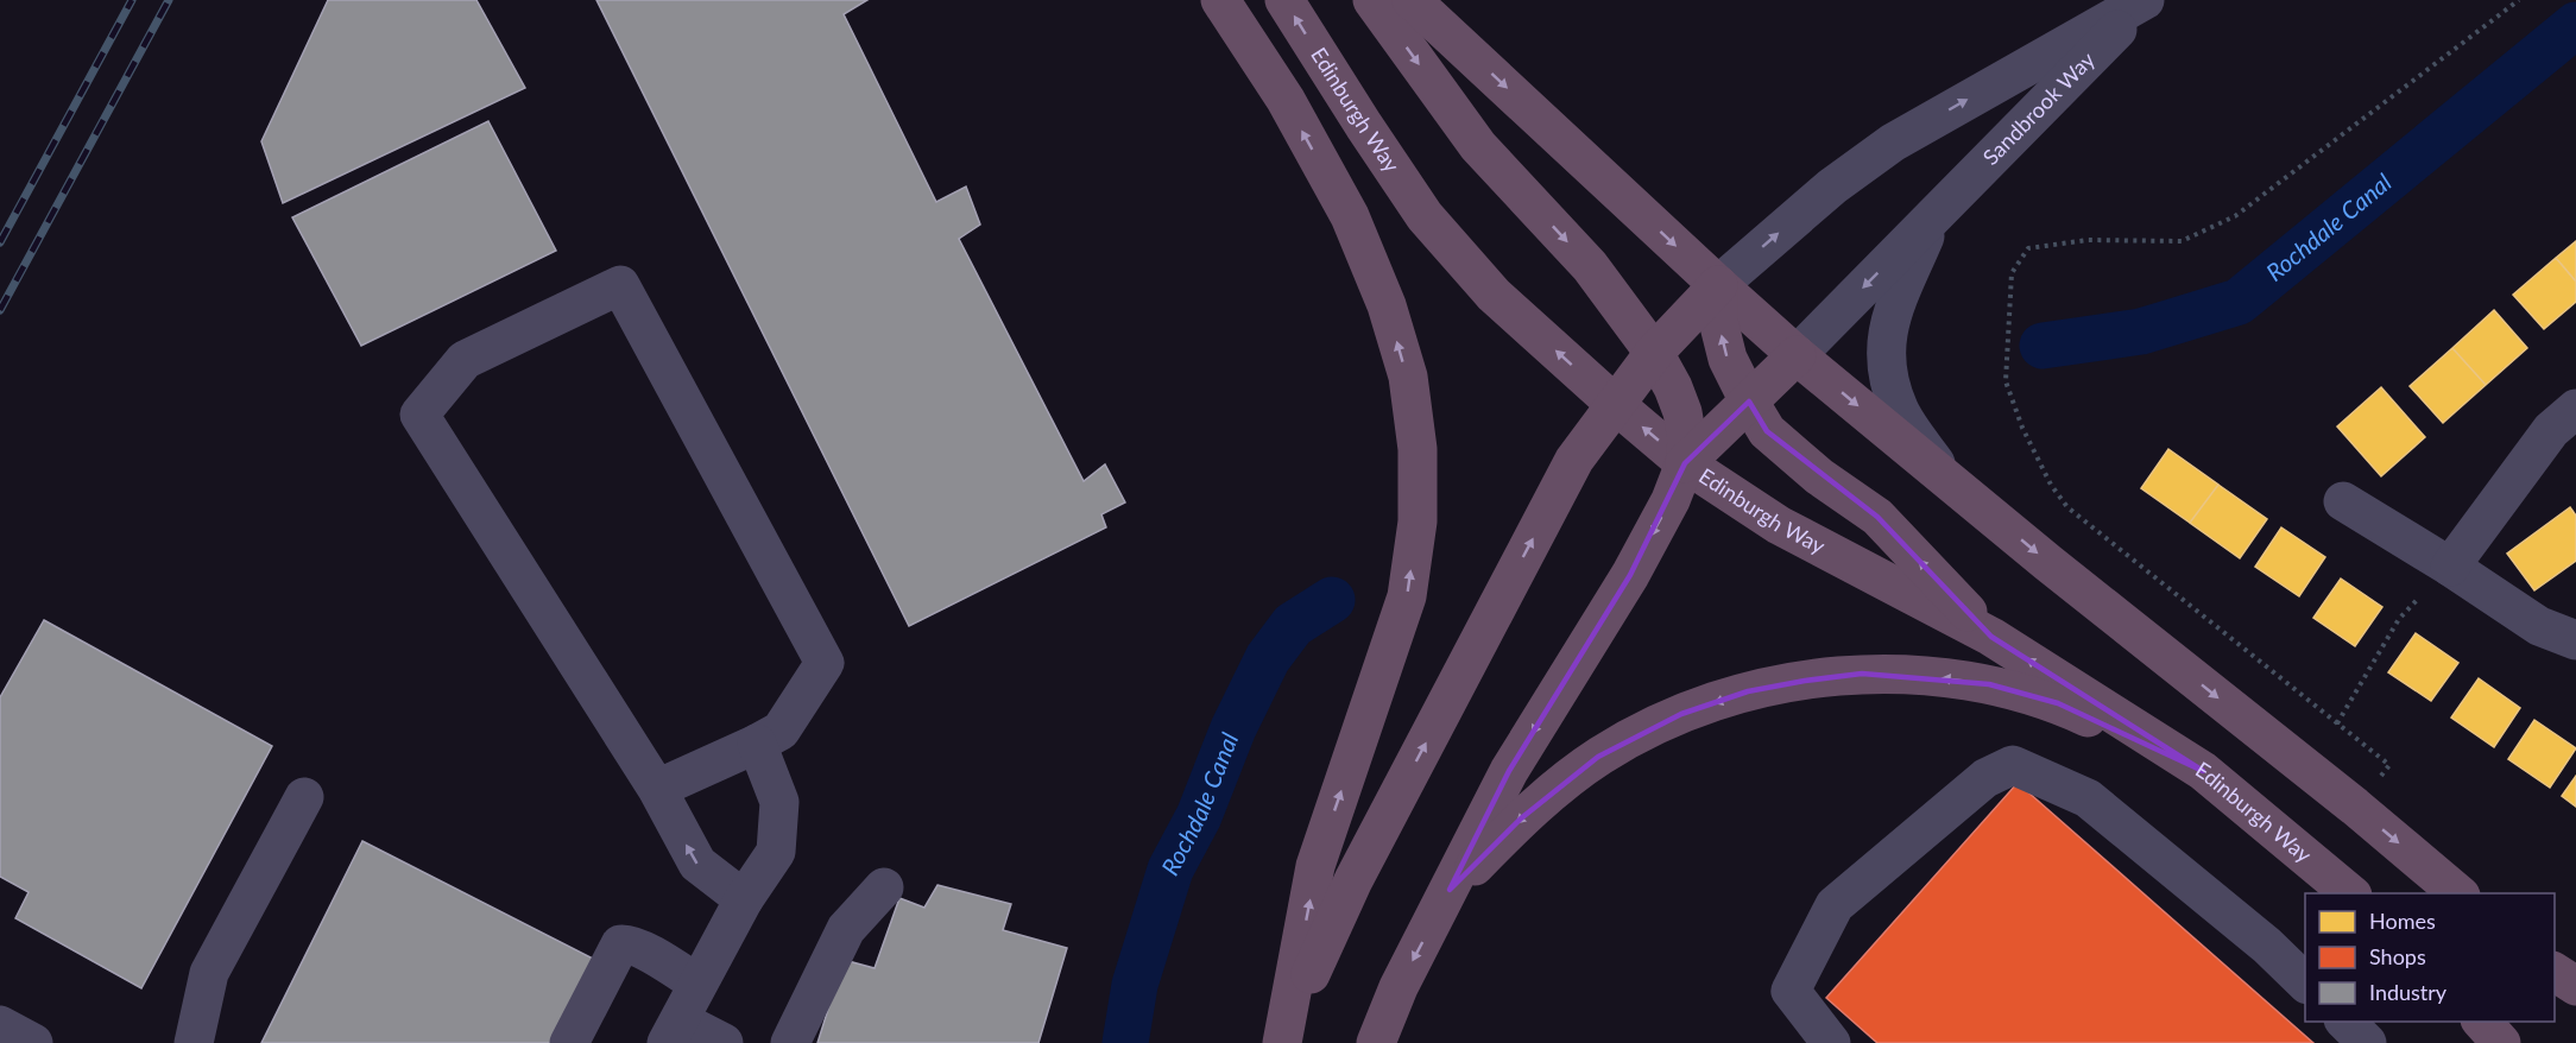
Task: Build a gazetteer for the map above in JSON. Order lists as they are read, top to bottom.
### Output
{
  "streets": {
    "highway": ["Edinburgh Way"],
    "street": ["Sandbrook Way"]
  },
  "water": ["Rochdale Canal"],
  "legend": ["Homes", "Shops", "Industry"]
}
